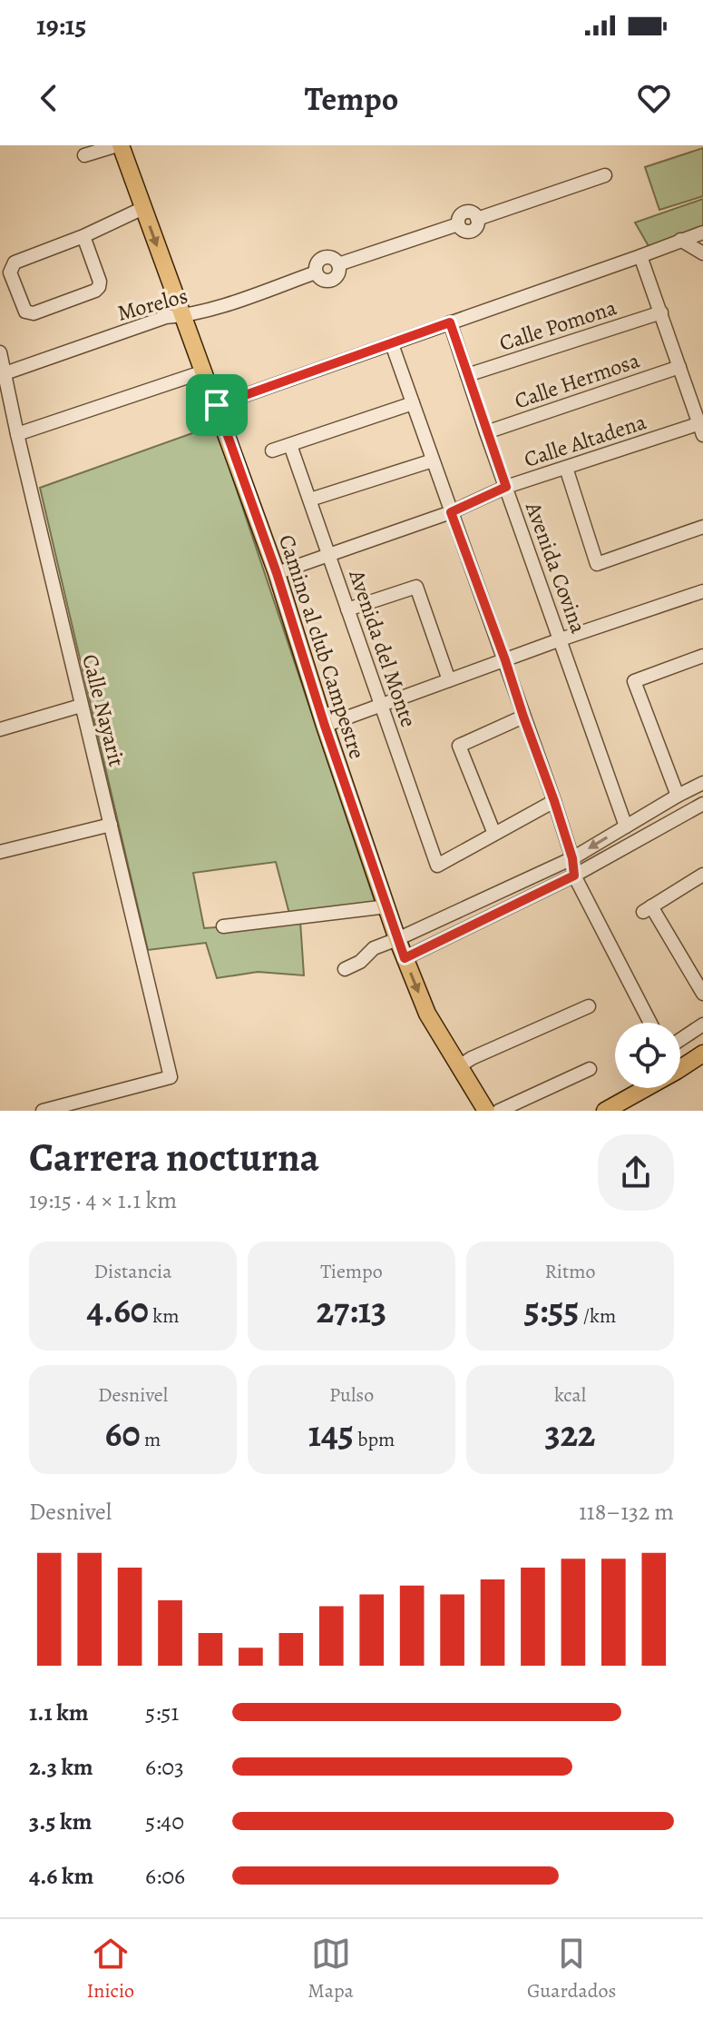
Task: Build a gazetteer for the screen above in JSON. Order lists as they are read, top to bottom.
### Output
{
  "streets": {
    "main road": ["Camino al club Campestre"],
    "street": [
      "Morelos",
      "Calle Pomona",
      "Calle Hermosa",
      "Calle Altadena",
      "Avenida Covina",
      "Avenida del Monte",
      "Calle Nayarit"
    ]
  },
  "crossings": [
    ["Morelos", "Camino al club Campestre"],
    ["Morelos", "Calle Nayarit"],
    ["Calle Pomona", "Avenida Covina"],
    ["Calle Hermosa", "Avenida Covina"],
    ["Calle Altadena", "Avenida Covina"],
    ["Calle Altadena", "Camino al club Campestre"],
    ["Calle Altadena", "Avenida del Monte"]
  ],
  "page": {
    "status": "19:15",
    "header": "Tempo",
    "heading": ["Carrera nocturna", "19:15 · 4 × 1.1 km"],
    "stats": [
      ["Distancia", "4.60 km"],
      ["Tiempo", "27:13"],
      ["Ritmo", "5:55 /km"],
      ["Desnivel", "60 m"],
      ["Pulso", "145 bpm"],
      ["kcal", "322"]
    ],
    "chart": ["Desnivel", "118–132 m"],
    "list": [
      {
        "name": "1.1 km",
        "note": "5:51"
      },
      {
        "name": "2.3 km",
        "note": "6:03"
      },
      {
        "name": "3.5 km",
        "note": "5:40"
      },
      {
        "name": "4.6 km",
        "note": "6:06"
      }
    ],
    "tabs": ["Inicio", "Mapa", "Guardados"]
  }
}
